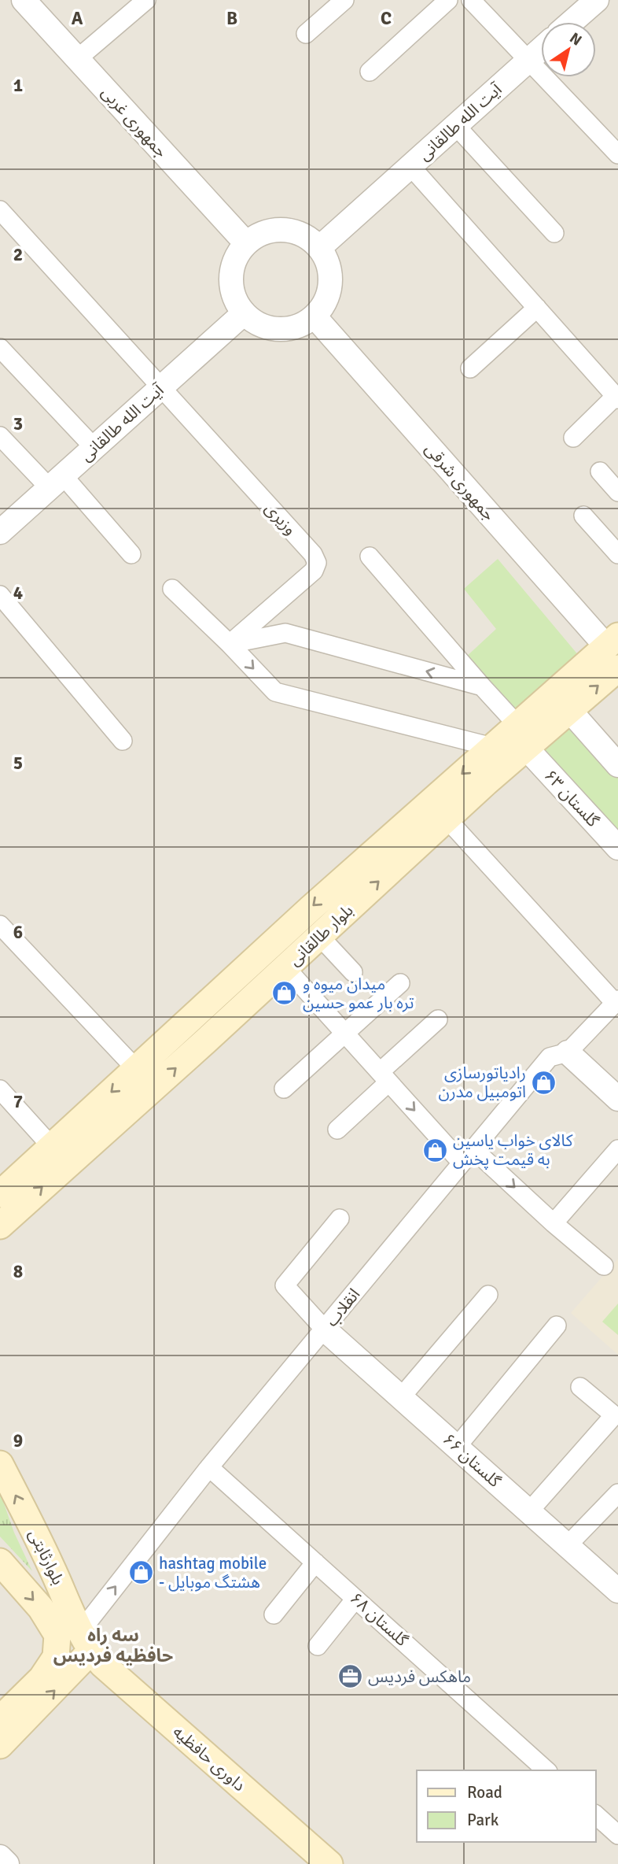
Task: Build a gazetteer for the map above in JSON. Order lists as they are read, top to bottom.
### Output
{
  "streets": {
    "main road": ["بلوار طالقانی", "بلوارثابتی", "داوری حافظیه"],
    "street": [
      "جمهوری غربی",
      "آیت الله طالقانی",
      "جمهوری شرقی",
      "وزیری",
      "گلستان ۶۳",
      "انقلاب",
      "گلستان ۶۶",
      "گلستان ۶۸"
    ]
  },
  "crossings": [
    ["جمهوری غربی", "آیت الله طالقانی"],
    ["جمهوری غربی", "جمهوری شرقی"],
    ["آیت الله طالقانی", "جمهوری شرقی"],
    ["آیت الله طالقانی", "وزیری"],
    ["جمهوری شرقی", "بلوار طالقانی"],
    ["گلستان ۶۳", "بلوار طالقانی"],
    ["انقلاب", "گلستان ۶۶"],
    ["انقلاب", "بلوارثابتی"],
    ["انقلاب", "گلستان ۶۸"],
    ["انقلاب", "داوری حافظیه"],
    ["بلوارثابتی", "داوری حافظیه"]
  ],
  "districts": ["سه راه حافظیه فردیس"],
  "places": {
    "shop": [
      "میدان میوه و تره بار عمو حسین",
      "رادیاتورسازی اتومبیل مدرن",
      "کالای خواب یاسین به قیمت پخش",
      "hashtag mobile - هشتگ موبایل"
    ],
    "office": ["ماهکس فردیس"]
  },
  "legend": ["Road", "Park"],
  "north": "top right",
  "grid": {
    "columns": ["A", "B", "C"],
    "rows": [
      "1",
      "2",
      "3",
      "4",
      "5",
      "6",
      "7",
      "8",
      "9"
    ]
  }
}
